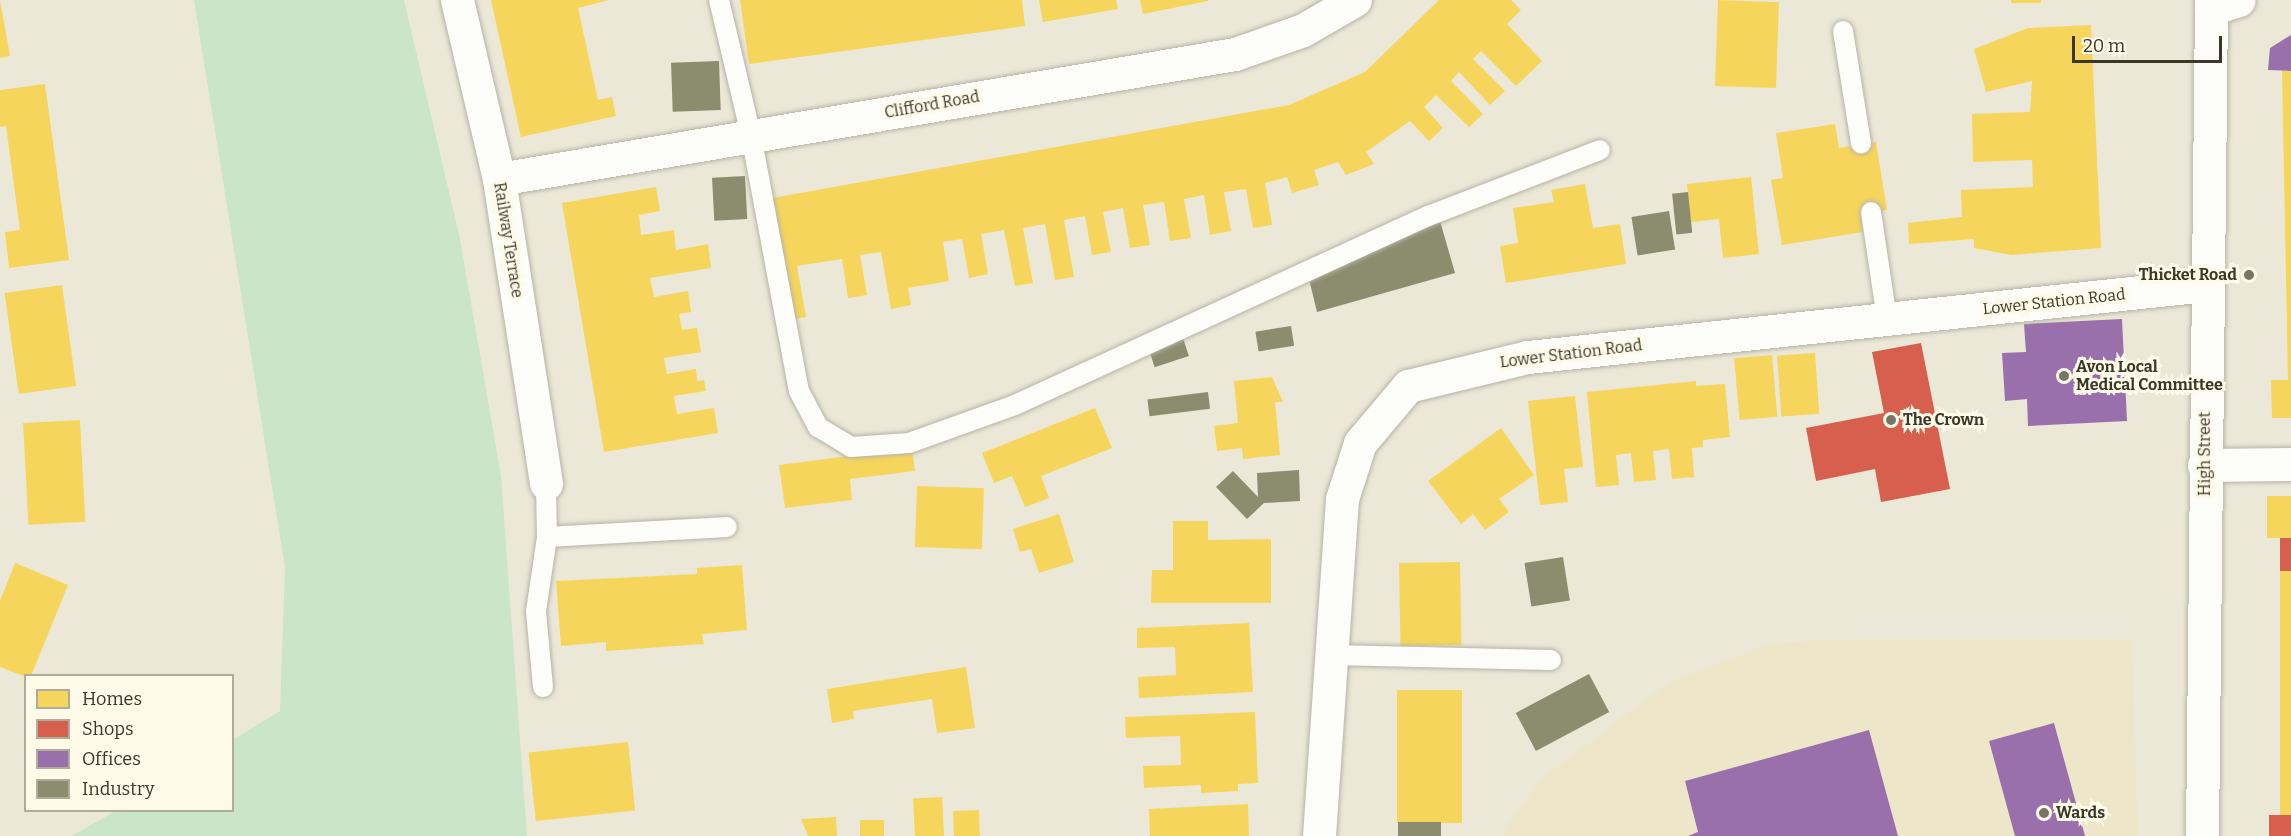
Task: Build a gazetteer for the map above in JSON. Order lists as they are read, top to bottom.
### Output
{
  "streets": {
    "street": [
      "Clifford Road",
      "Railway Terrace",
      "Lower Station Road",
      "High Street"
    ]
  },
  "crossings": [
    ["Clifford Road", "Railway Terrace"],
    ["Lower Station Road", "High Street"]
  ],
  "places": [
    "Thicket Road",
    "Avon Local Medical Committee",
    "The Crown",
    "Wards"
  ],
  "legend": [
    "Homes",
    "Shops",
    "Offices",
    "Industry"
  ],
  "scale_bar": "20 m"
}
